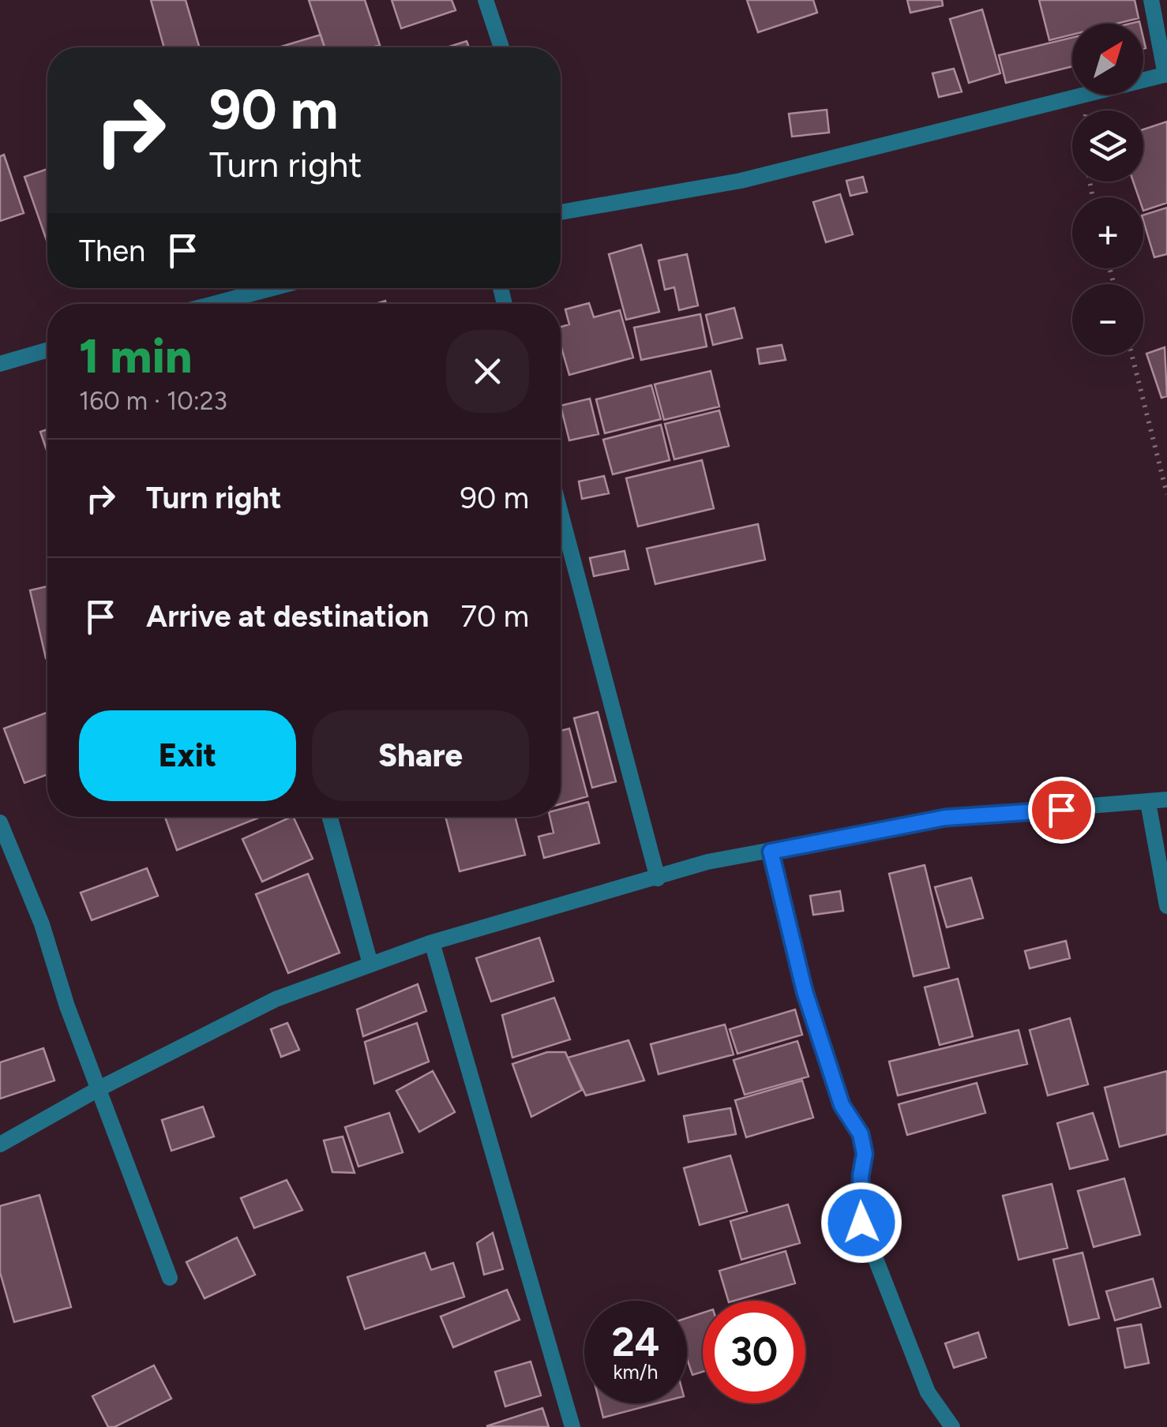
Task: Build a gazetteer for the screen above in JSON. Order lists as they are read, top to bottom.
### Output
{
  "north": "top right",
  "page": {
    "map_buttons": ["+", "−"],
    "turn": ["90 m", "Turn right"],
    "then": "Then",
    "heading": ["1 min", "160 m · 10:23"],
    "list": [
      {
        "name": "Turn right",
        "value": "90 m"
      },
      {
        "name": "Arrive at destination",
        "value": "70 m"
      }
    ],
    "buttons": ["Exit", "Share"],
    "speed": "24 km/h",
    "limit": "30"
  }
}
